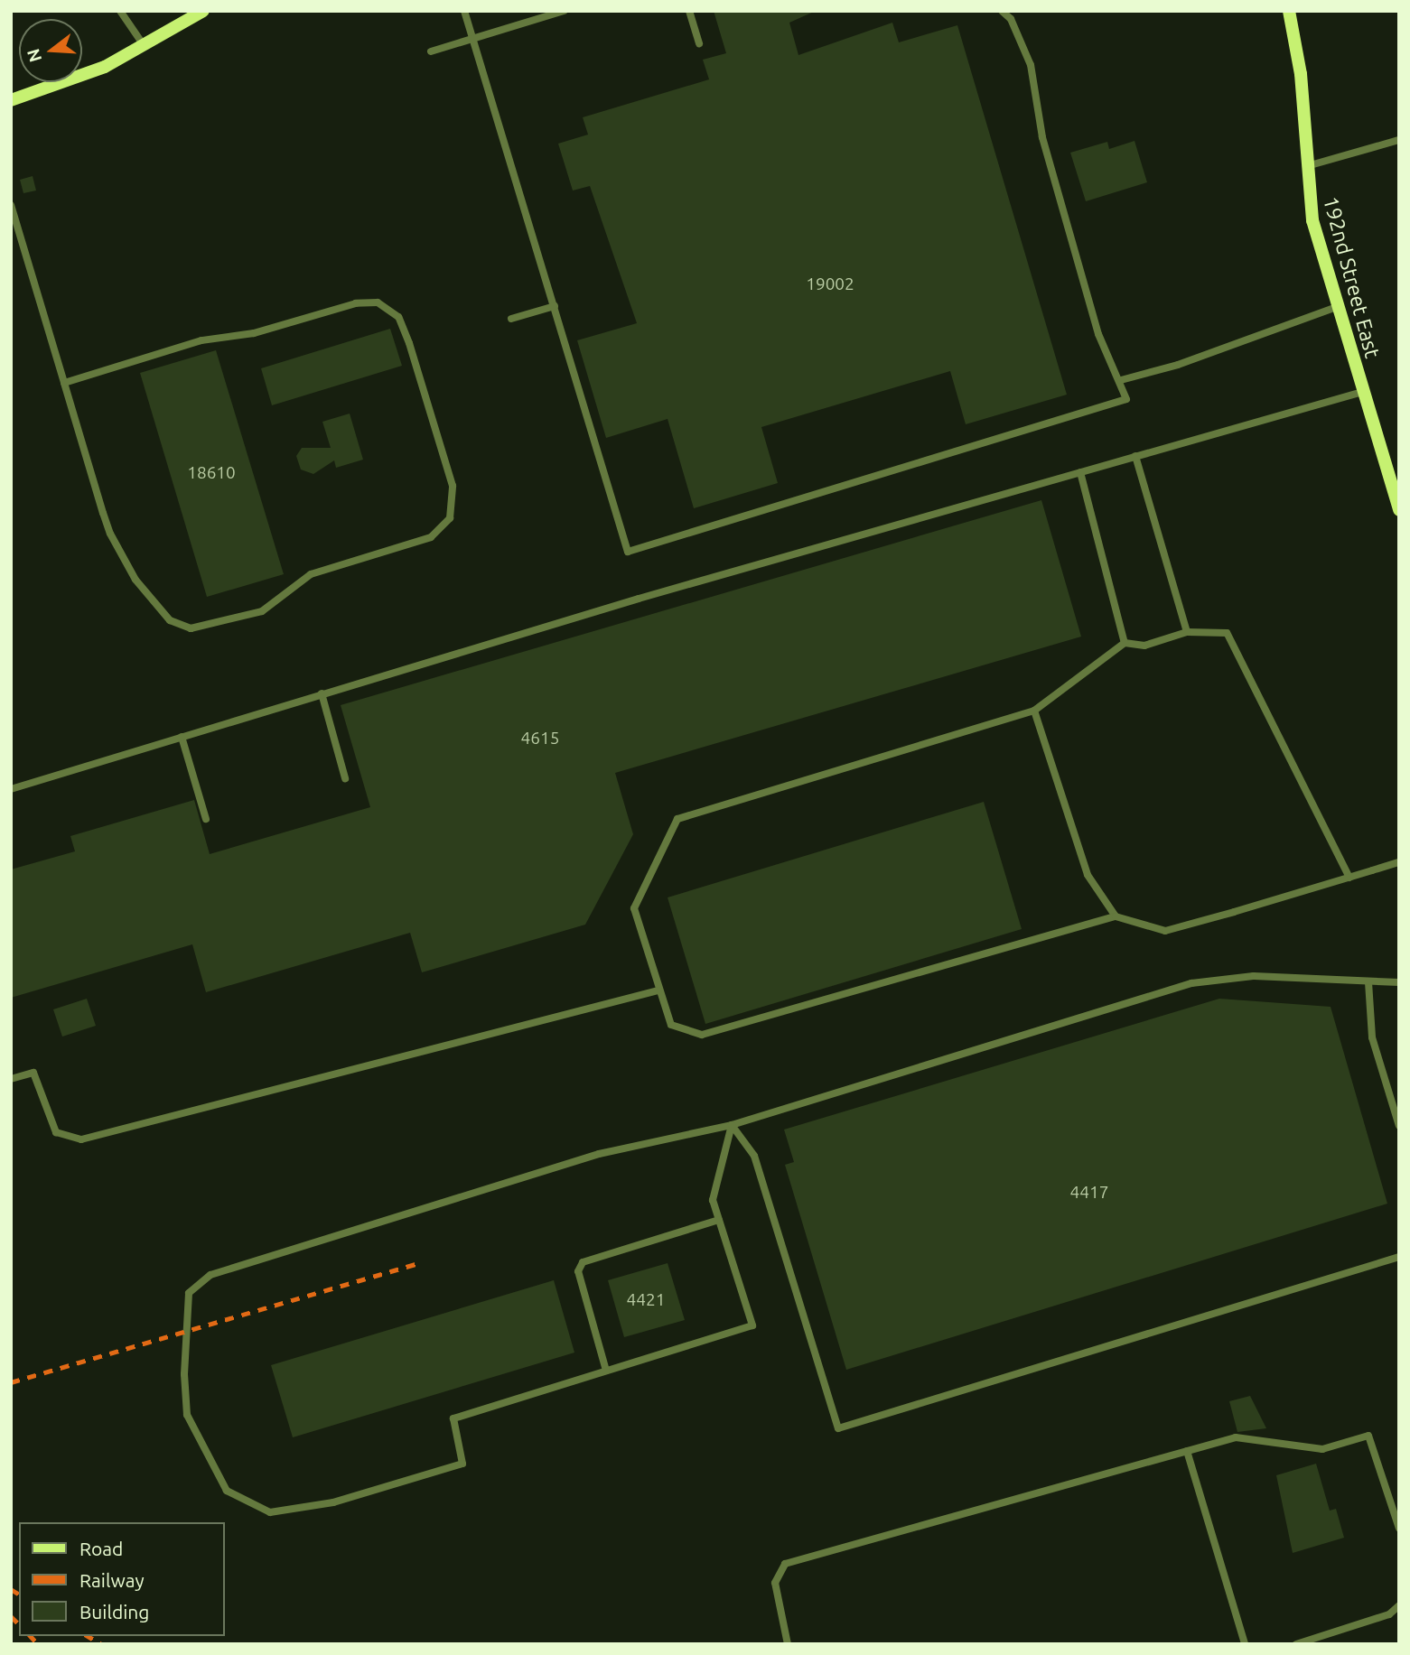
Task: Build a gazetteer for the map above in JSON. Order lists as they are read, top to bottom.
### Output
{
  "streets": {
    "street": ["192nd Street East"]
  },
  "house_numbers": [
    "19002",
    "18610",
    "4615",
    "4417",
    "4421"
  ],
  "legend": ["Road", "Railway", "Building"],
  "north": "left"
}
